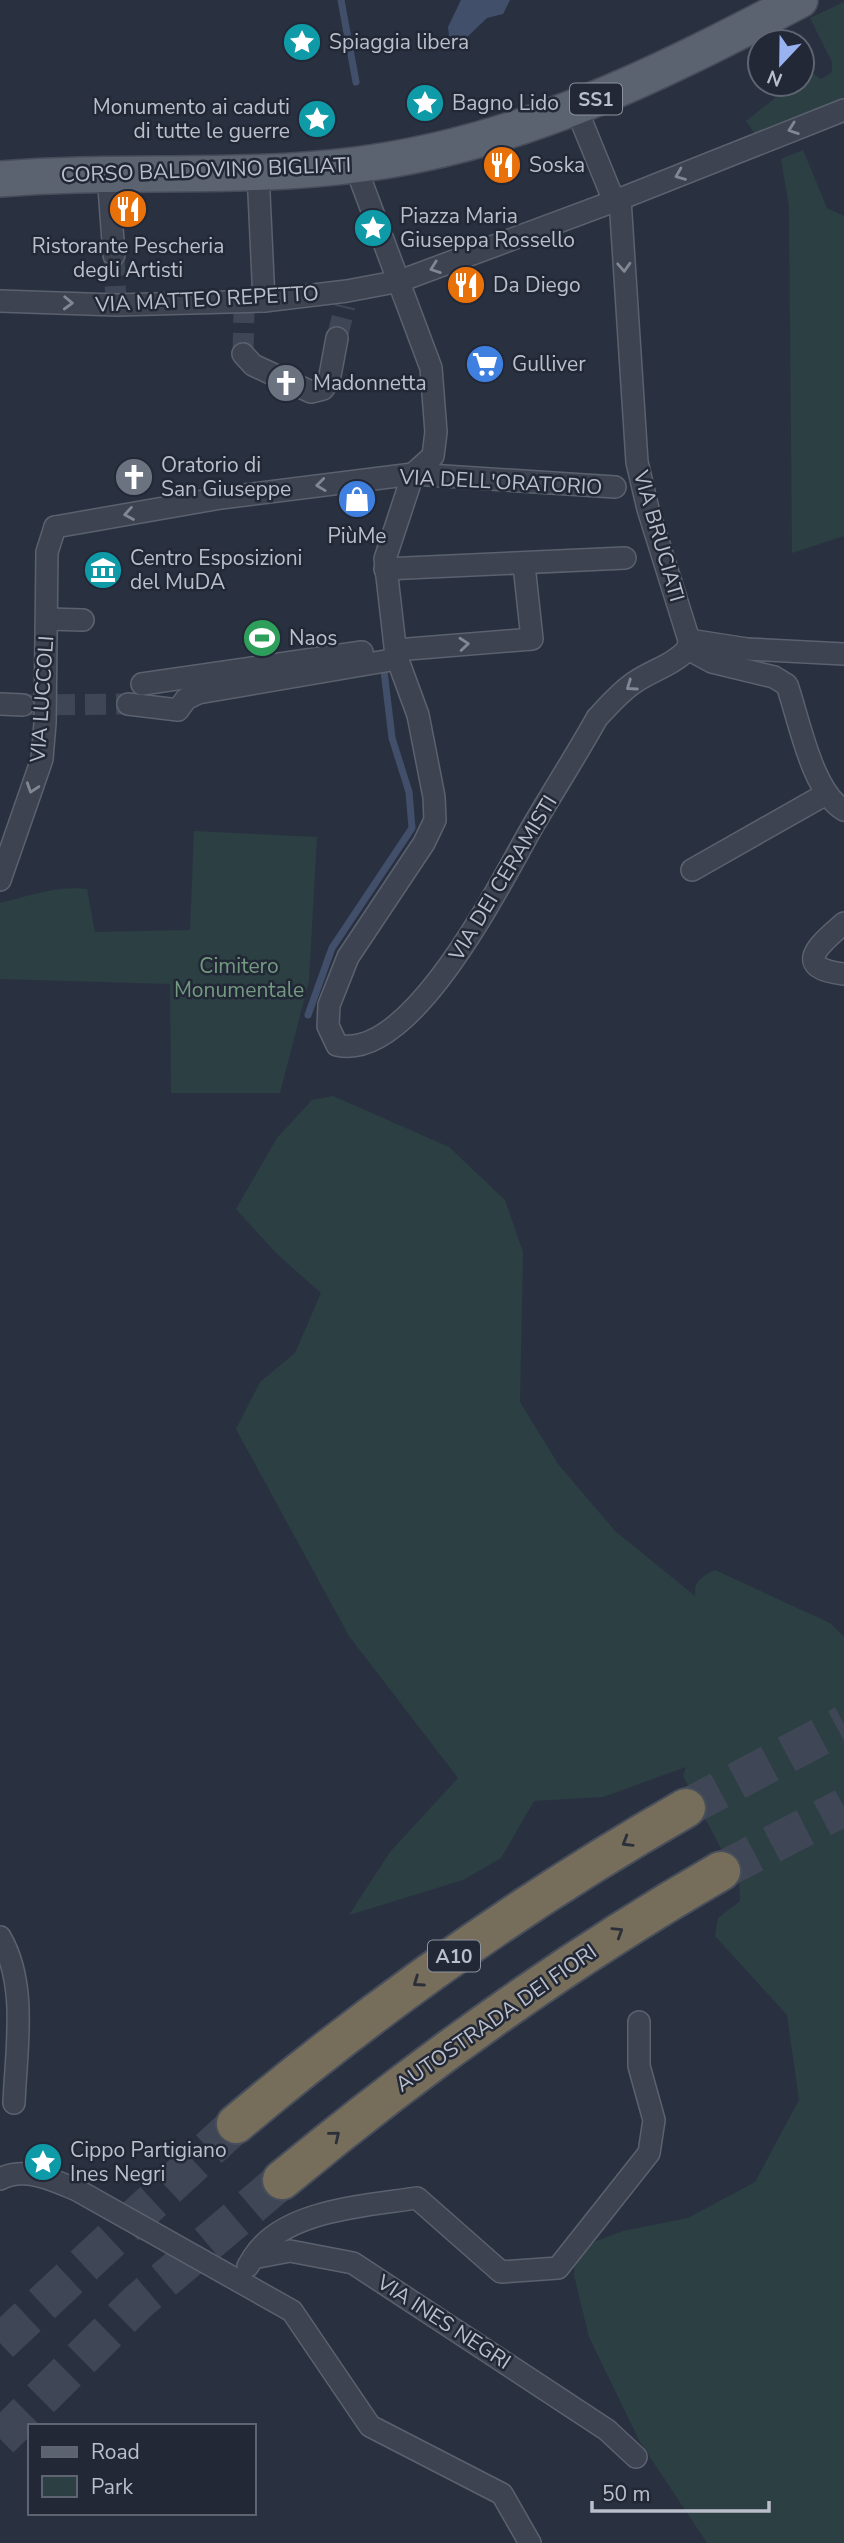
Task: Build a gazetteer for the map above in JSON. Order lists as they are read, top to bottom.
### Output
{
  "streets": {
    "highway": ["A10", "AUTOSTRADA DEI FIORI"],
    "main road": ["SS1", "CORSO BALDOVINO BIGLIATI"],
    "street": [
      "VIA MATTEO REPETTO",
      "VIA DELL'ORATORIO",
      "VIA BRUCIATI",
      "VIA LUCCOLI",
      "VIA DEI CERAMISTI",
      "VIA INES NEGRI"
    ]
  },
  "crossings": [
    ["CORSO BALDOVINO BIGLIATI", "VIA BRUCIATI"],
    ["VIA MATTEO REPETTO", "VIA BRUCIATI"],
    ["VIA MATTEO REPETTO", "VIA DEI CERAMISTI"],
    ["VIA DELL'ORATORIO", "VIA LUCCOLI"],
    ["VIA DELL'ORATORIO", "VIA DEI CERAMISTI"],
    ["VIA BRUCIATI", "VIA DEI CERAMISTI"]
  ],
  "one_way": ["VIA BRUCIATI", "VIA LUCCOLI"],
  "parks": ["Cimitero Monumentale"],
  "places": {
    "place": [
      "Spiaggia libera",
      "Bagno Lido",
      "Monumento ai caduti di tutte le guerre",
      "Piazza Maria Giuseppa Rossello",
      "Cippo Partigiano Ines Negri"
    ],
    "restaurant": ["Soska", "Ristorante Pescheria degli Artisti", "Da Diego"],
    "supermarket": ["Gulliver"],
    "church": ["Madonnetta", "Oratorio di San Giuseppe"],
    "shop": ["PiùMe"],
    "museum": ["Centro Esposizioni del MuDA"],
    "sports": ["Naos"]
  },
  "legend": ["Road", "Park"],
  "scale_bar": "50 m",
  "north": "bottom"
}
